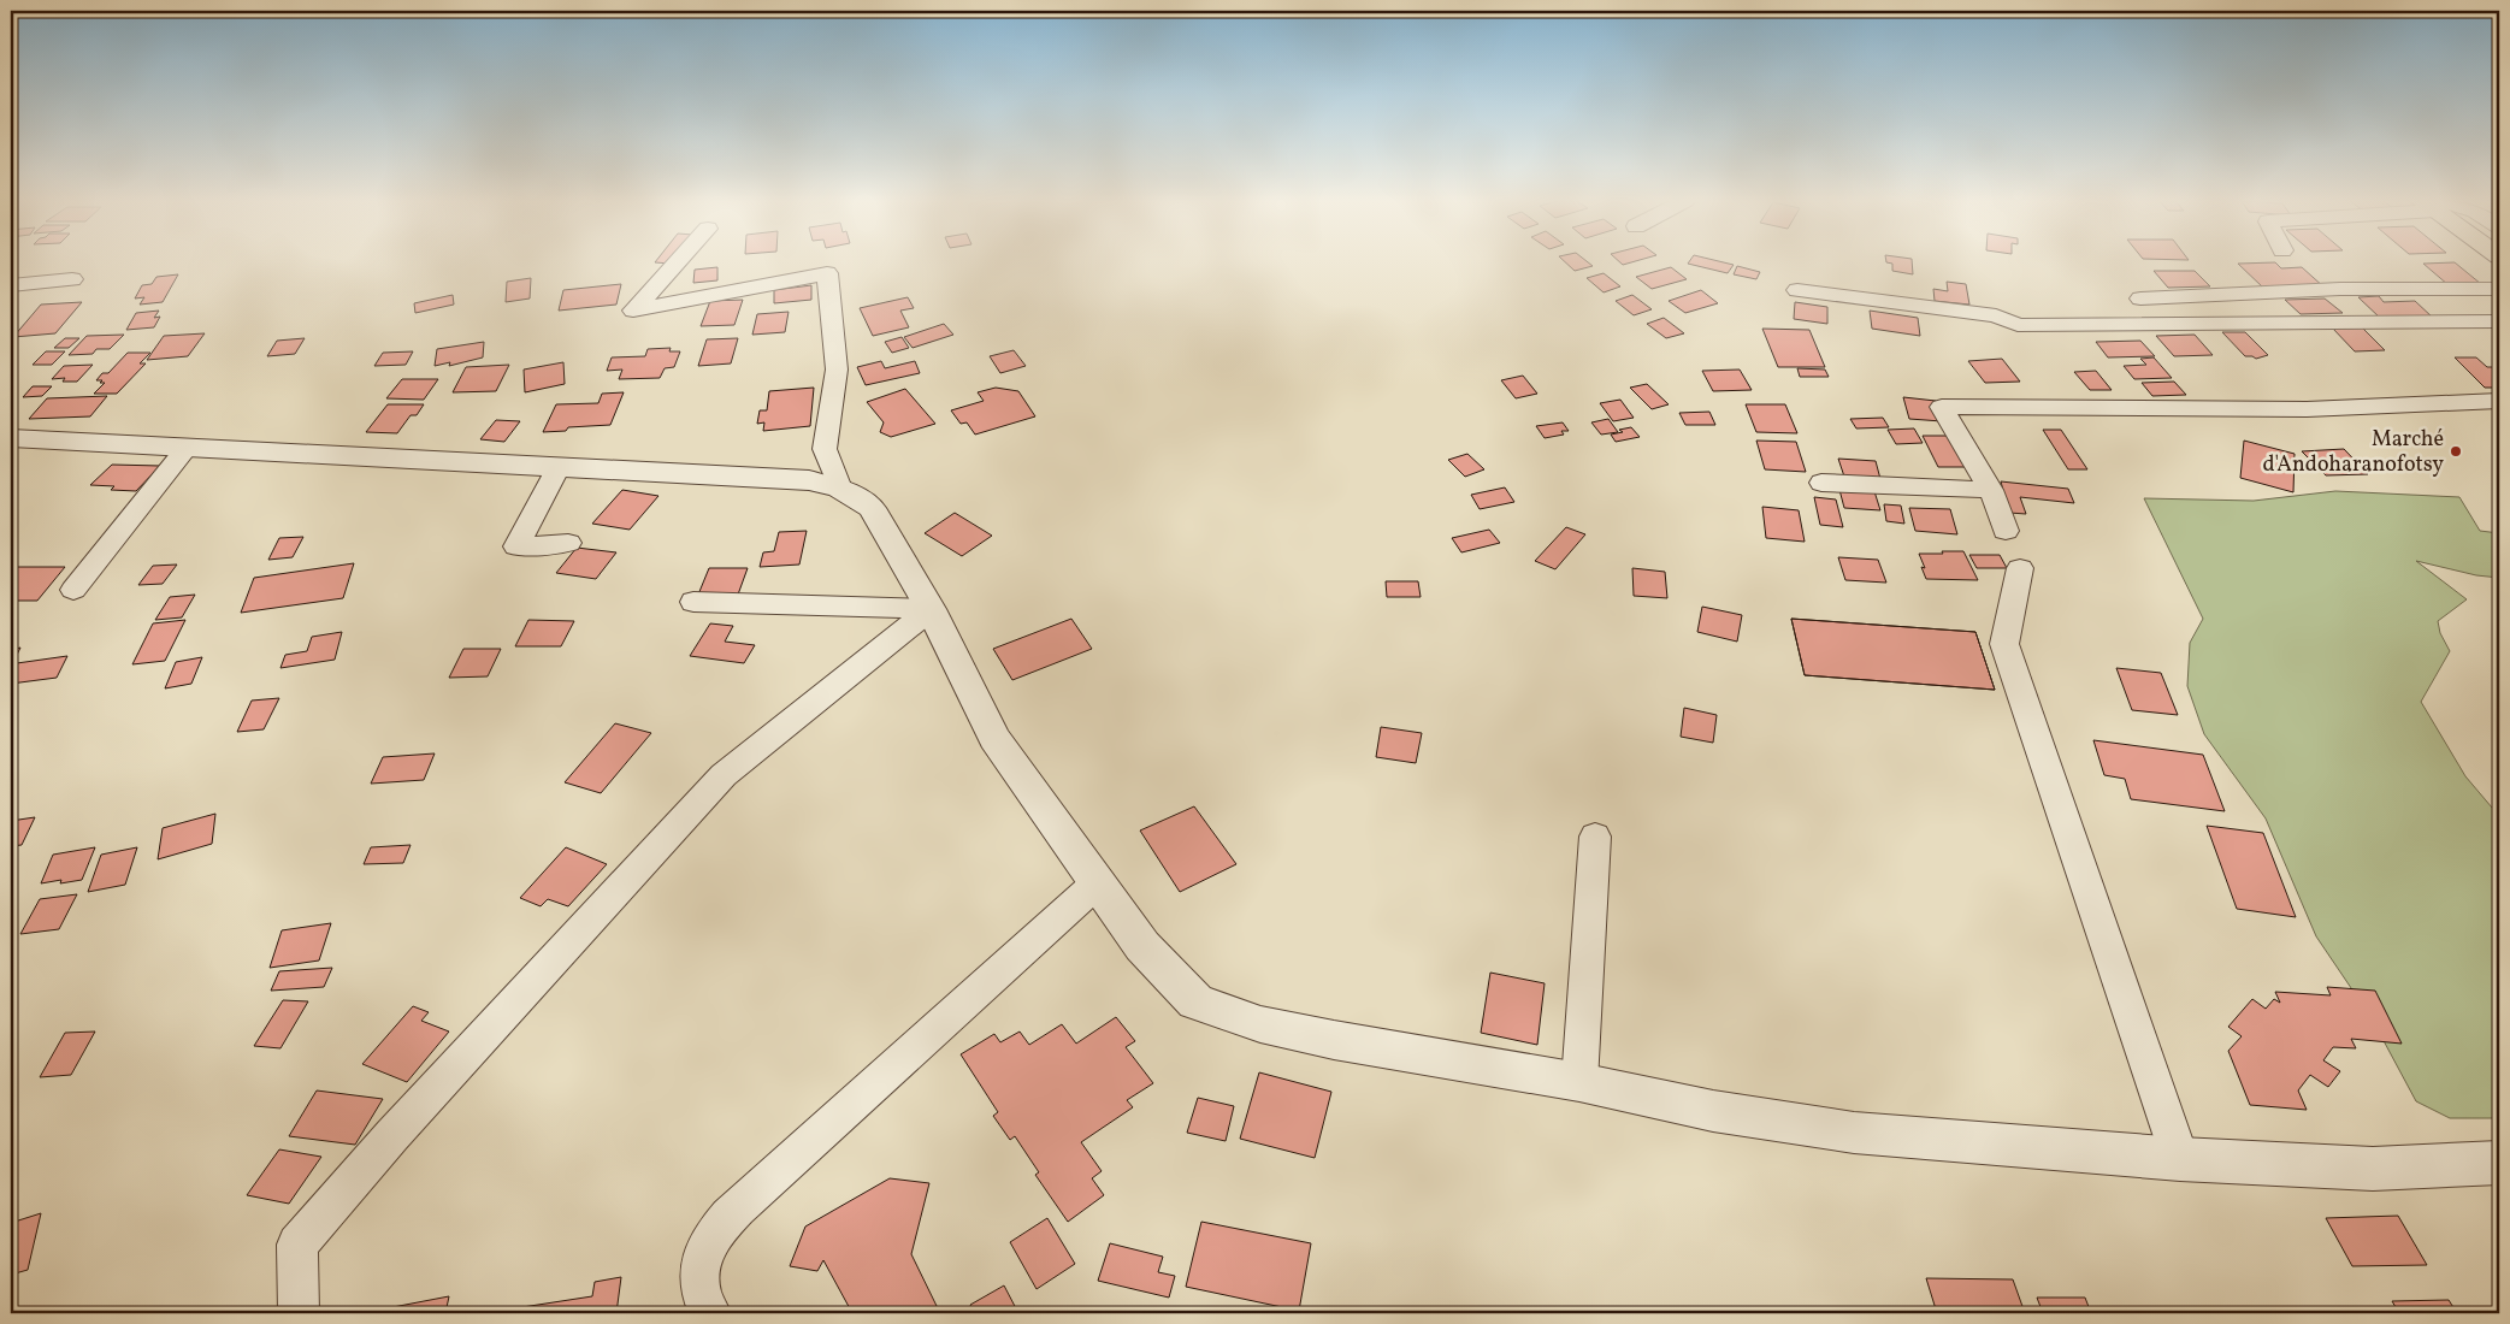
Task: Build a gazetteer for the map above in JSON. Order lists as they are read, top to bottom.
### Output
{
  "places": ["Marché d'Andoharanofotsy"]
}
